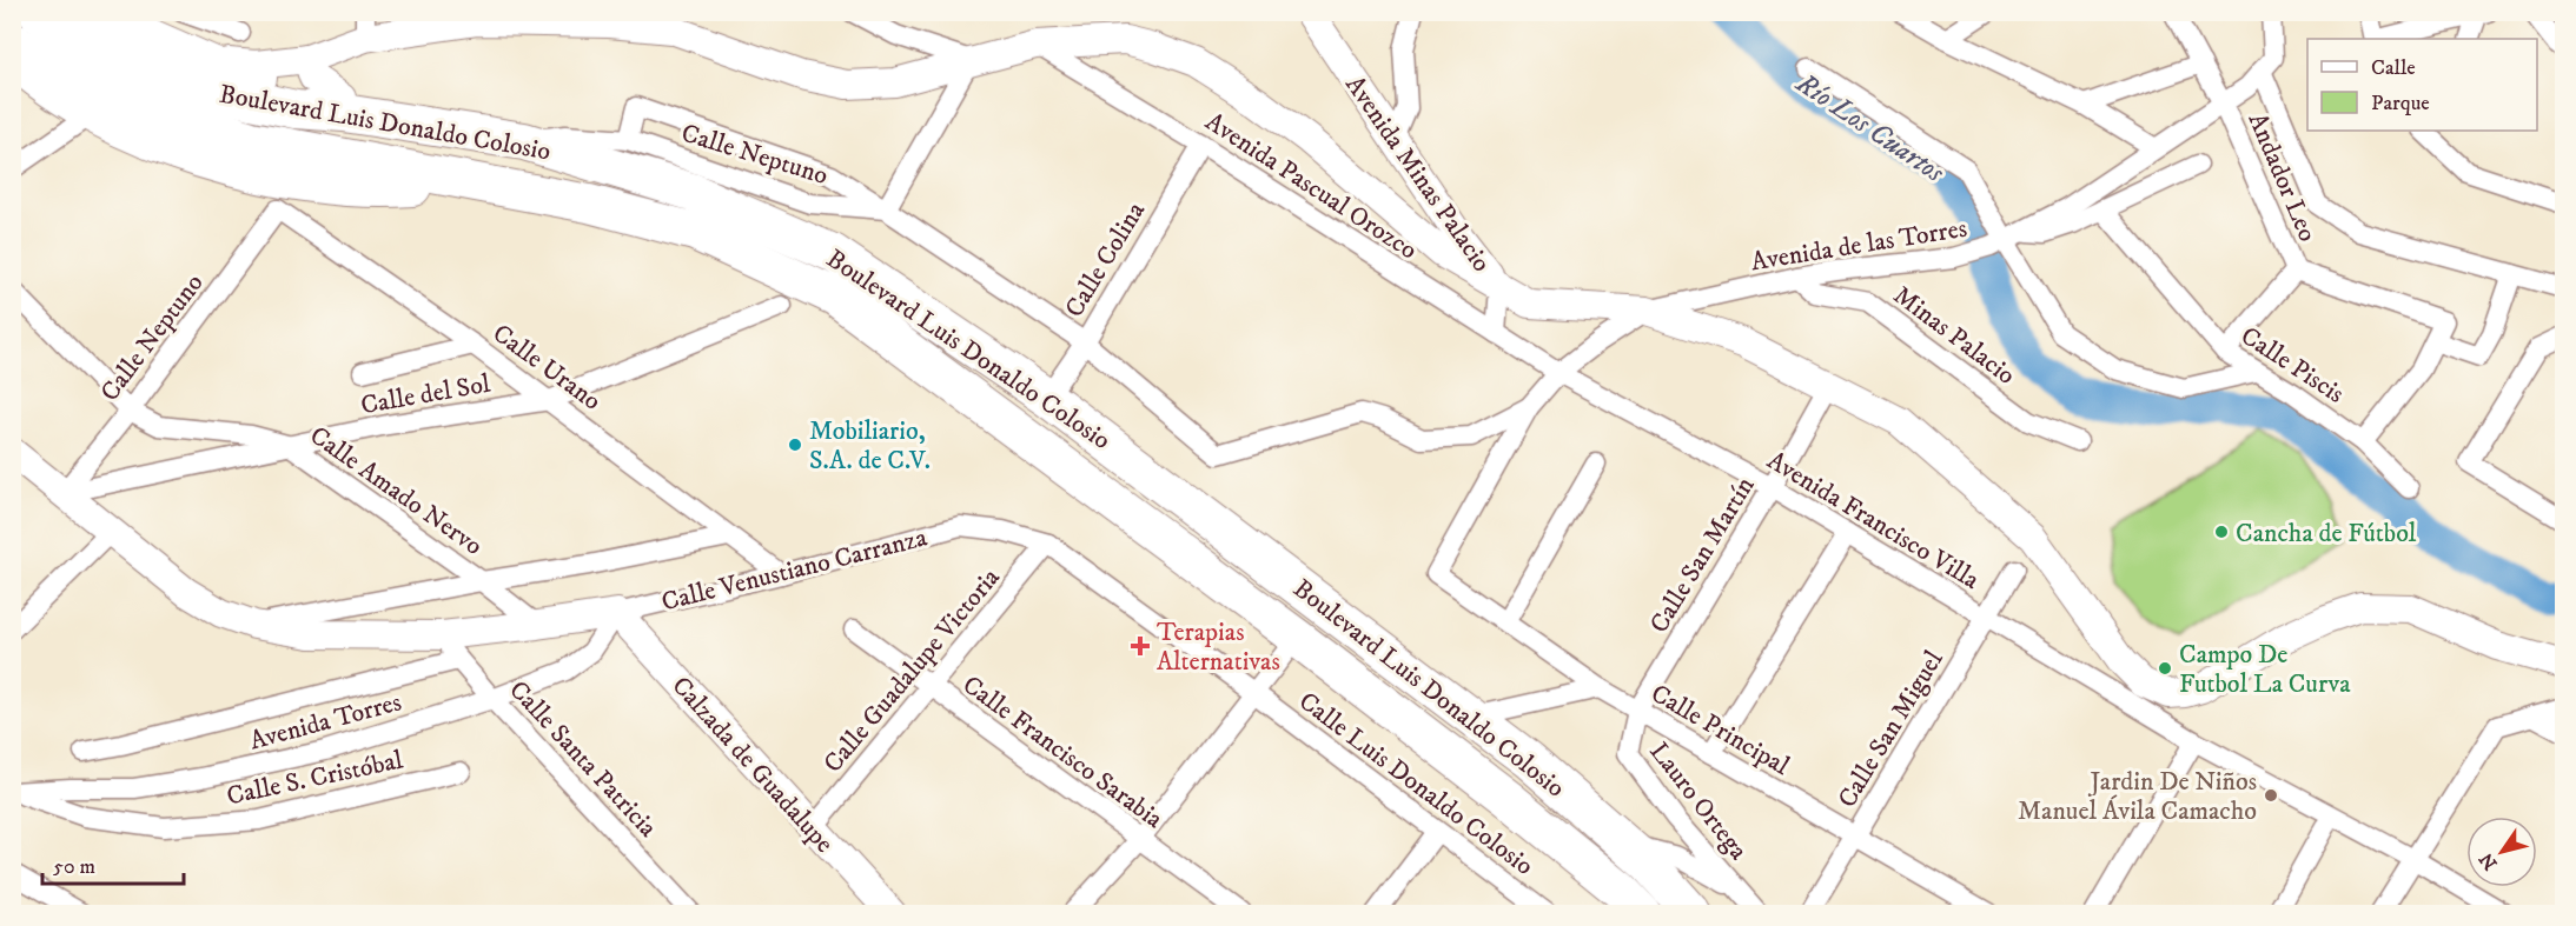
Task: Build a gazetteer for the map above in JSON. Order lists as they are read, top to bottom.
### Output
{
  "streets": {
    "highway": ["Boulevard Luis Donaldo Colosio"],
    "main road": ["Avenida Minas Palacio", "Calle Venustiano Carranza", "Calzada de Guadalupe"],
    "street": [
      "Calle Neptuno",
      "Andador Leo",
      "Avenida Pascual Orozco",
      "Avenida de las Torres",
      "Calle Colina",
      "Minas Palacio",
      "Calle Piscis",
      "Calle Urano",
      "Calle del Sol",
      "Calle Amado Nervo",
      "Avenida Francisco Villa",
      "Calle San Martín",
      "Calle Guadalupe Victoria",
      "Avenida Torres",
      "Calle Principal",
      "Calle San Miguel",
      "Calle Francisco Sarabia",
      "Calle Santa Patricia",
      "Calle S. Cristóbal",
      "Calle Luis Donaldo Colosio",
      "Lauro Ortega"
    ]
  },
  "crossings": [
    ["Boulevard Luis Donaldo Colosio", "Calle Neptuno"],
    ["Boulevard Luis Donaldo Colosio", "Calle Colina"],
    ["Calle Neptuno", "Calle Urano"],
    ["Calle Neptuno", "Calle del Sol"],
    ["Calle Neptuno", "Calle Amado Nervo"],
    ["Calle Neptuno", "Calle Venustiano Carranza"],
    ["Avenida Minas Palacio", "Avenida de las Torres"],
    ["Avenida Minas Palacio", "Avenida Francisco Villa"],
    ["Avenida Minas Palacio", "Calle San Martín"],
    ["Andador Leo", "Avenida de las Torres"],
    ["Andador Leo", "Calle Piscis"],
    ["Avenida Pascual Orozco", "Avenida de las Torres"],
    ["Avenida Pascual Orozco", "Calle Colina"],
    ["Avenida Pascual Orozco", "Avenida Francisco Villa"],
    ["Avenida de las Torres", "Minas Palacio"],
    ["Avenida de las Torres", "Avenida Francisco Villa"],
    ["Avenida de las Torres", "Calle Principal"],
    ["Calle Urano", "Calle del Sol"],
    ["Calle Urano", "Calle Venustiano Carranza"],
    ["Calle del Sol", "Calle Amado Nervo"],
    ["Calle del Sol", "Calle Venustiano Carranza"],
    ["Calle Amado Nervo", "Calle Venustiano Carranza"],
    ["Avenida Francisco Villa", "Calle San Martín"],
    ["Avenida Francisco Villa", "Calle San Miguel"],
    ["Calle San Martín", "Calle Principal"],
    ["Calle San Martín", "Lauro Ortega"],
    ["Calle Venustiano Carranza", "Calle Guadalupe Victoria"],
    ["Calle Venustiano Carranza", "Avenida Torres"],
    ["Calle Venustiano Carranza", "Calle Santa Patricia"],
    ["Calle Venustiano Carranza", "Calzada de Guadalupe"],
    ["Calle Venustiano Carranza", "Calle Luis Donaldo Colosio"],
    ["Calle Guadalupe Victoria", "Calle Francisco Sarabia"],
    ["Calle Guadalupe Victoria", "Calzada de Guadalupe"],
    ["Calle Guadalupe Victoria", "Calle Luis Donaldo Colosio"],
    ["Avenida Torres", "Calle Santa Patricia"],
    ["Avenida Torres", "Calzada de Guadalupe"],
    ["Avenida Torres", "Calle S. Cristóbal"],
    ["Calle Principal", "Calle San Miguel"],
    ["Calle Principal", "Lauro Ortega"]
  ],
  "water": ["Río Los Cuartos"],
  "places": {
    "other": [
      "Mobiliario, S.A. de C.V.",
      "Cancha de Fútbol",
      "Campo De Futbol La Curva",
      "Jardin De Niños Manuel Ávila Camacho"
    ],
    "health": ["Terapias Alternativas"]
  },
  "legend": ["Calle", "Parque"],
  "scale_bar": "50 m",
  "north": "bottom left"
}
